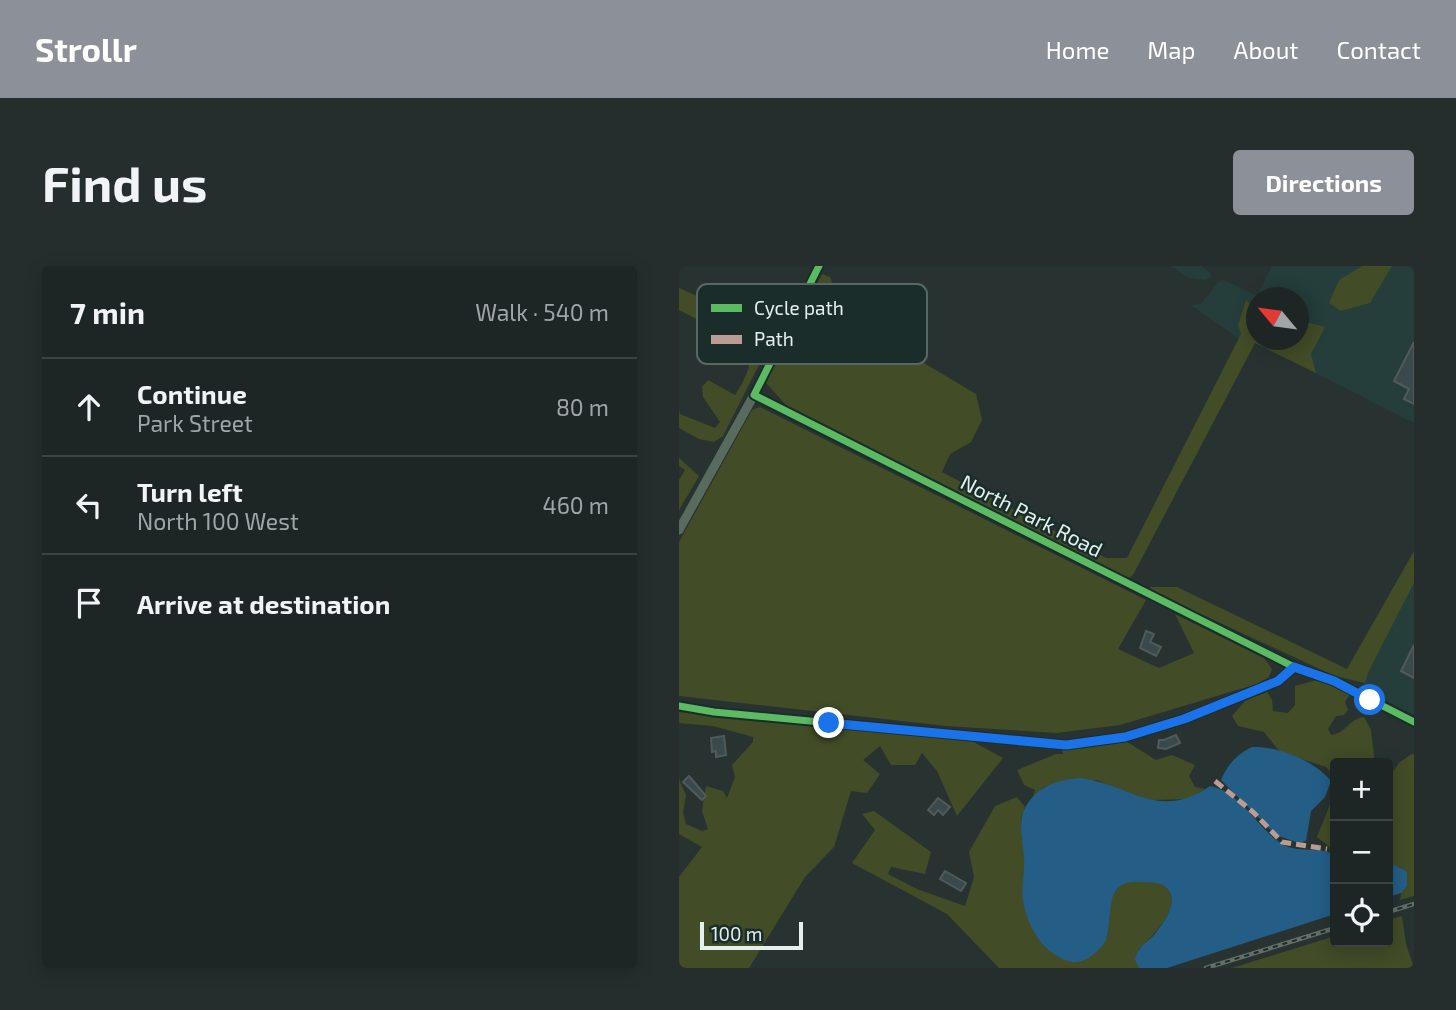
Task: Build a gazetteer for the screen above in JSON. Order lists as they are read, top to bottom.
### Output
{
  "streets": {
    "street": ["North Park Road"]
  },
  "legend": ["Cycle path", "Path"],
  "scale_bar": "100 m",
  "north": "top left",
  "page": {
    "header": "Strollr",
    "nav": [
      "Home",
      "Map",
      "About",
      "Contact"
    ],
    "buttons": "Directions",
    "title": "Find us",
    "heading": ["7 min", "Walk · 540 m"],
    "list": [
      ["Continue", "Park Street", "80 m"],
      ["Turn left", "North 100 West", "460 m"],
      "Arrive at destination"
    ],
    "map_buttons": ["+", "−"],
    "scale": "100 m"
  }
}
